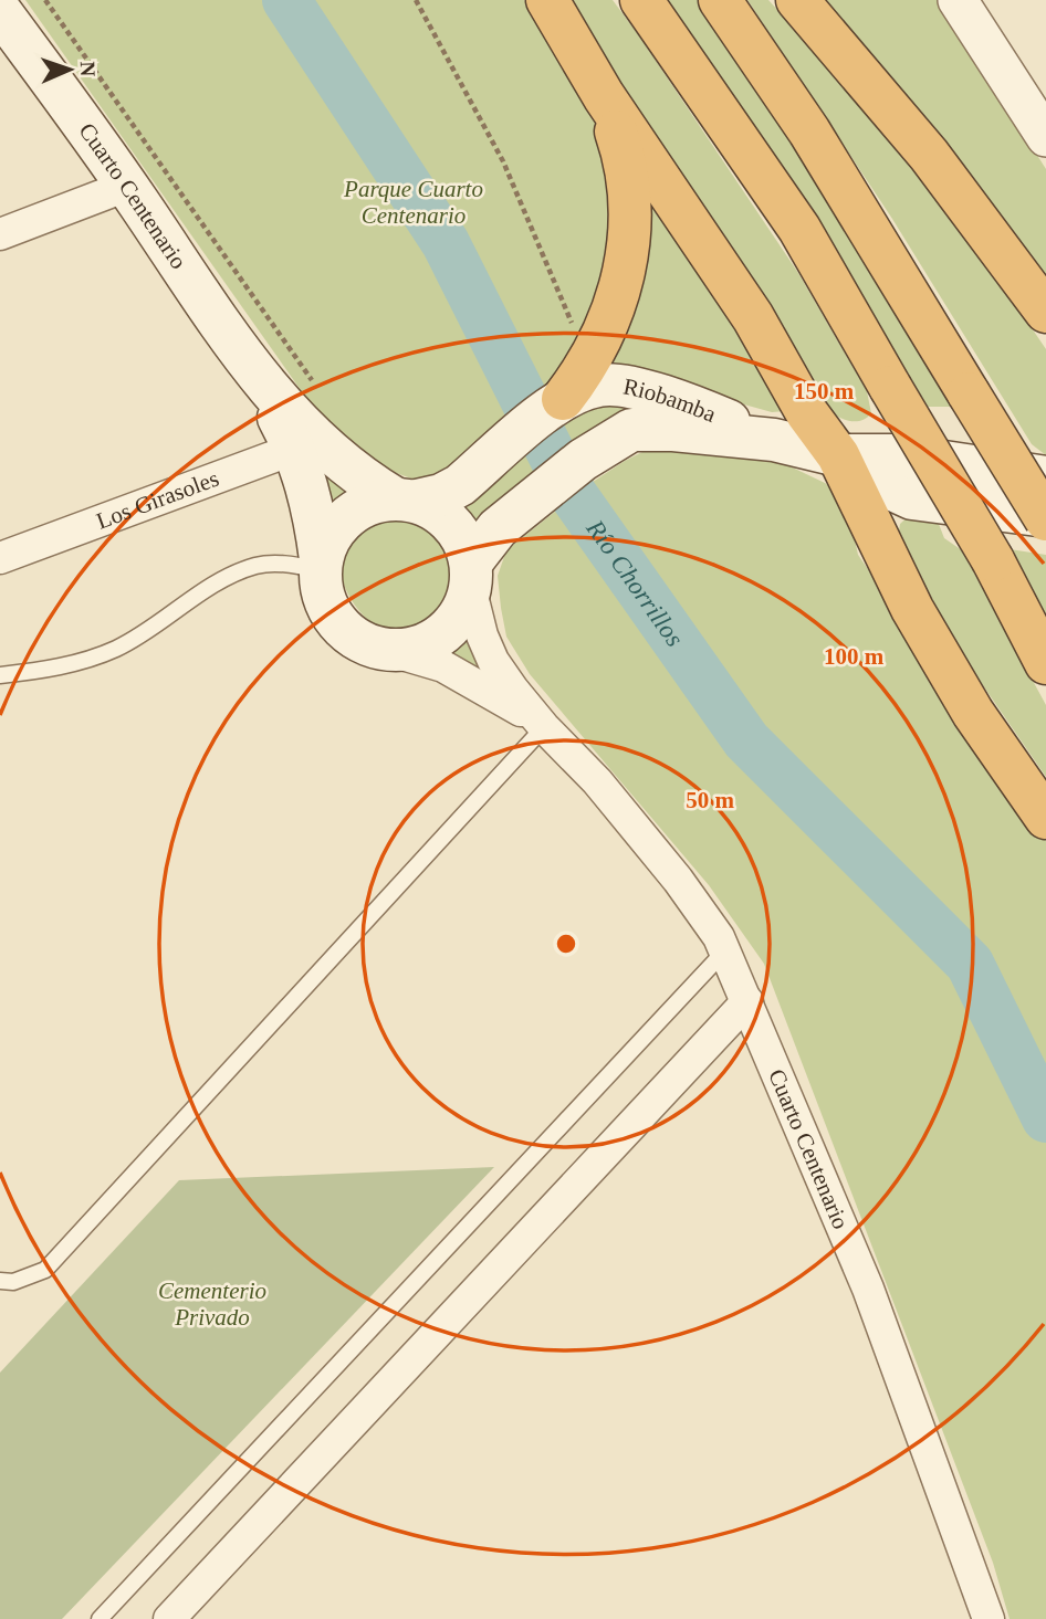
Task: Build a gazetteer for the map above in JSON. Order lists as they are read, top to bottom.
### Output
{
  "streets": {
    "main road": ["Cuarto Centenario", "Riobamba"],
    "street": ["Los Girasoles"]
  },
  "crossings": [
    ["Cuarto Centenario", "Riobamba"],
    ["Cuarto Centenario", "Los Girasoles"]
  ],
  "water": ["Río Chorrillos"],
  "parks": ["Parque Cuarto Centenario", "Cementerio Privado"],
  "north": "right",
  "rings": ["150 m", "100 m", "50 m"]
}
